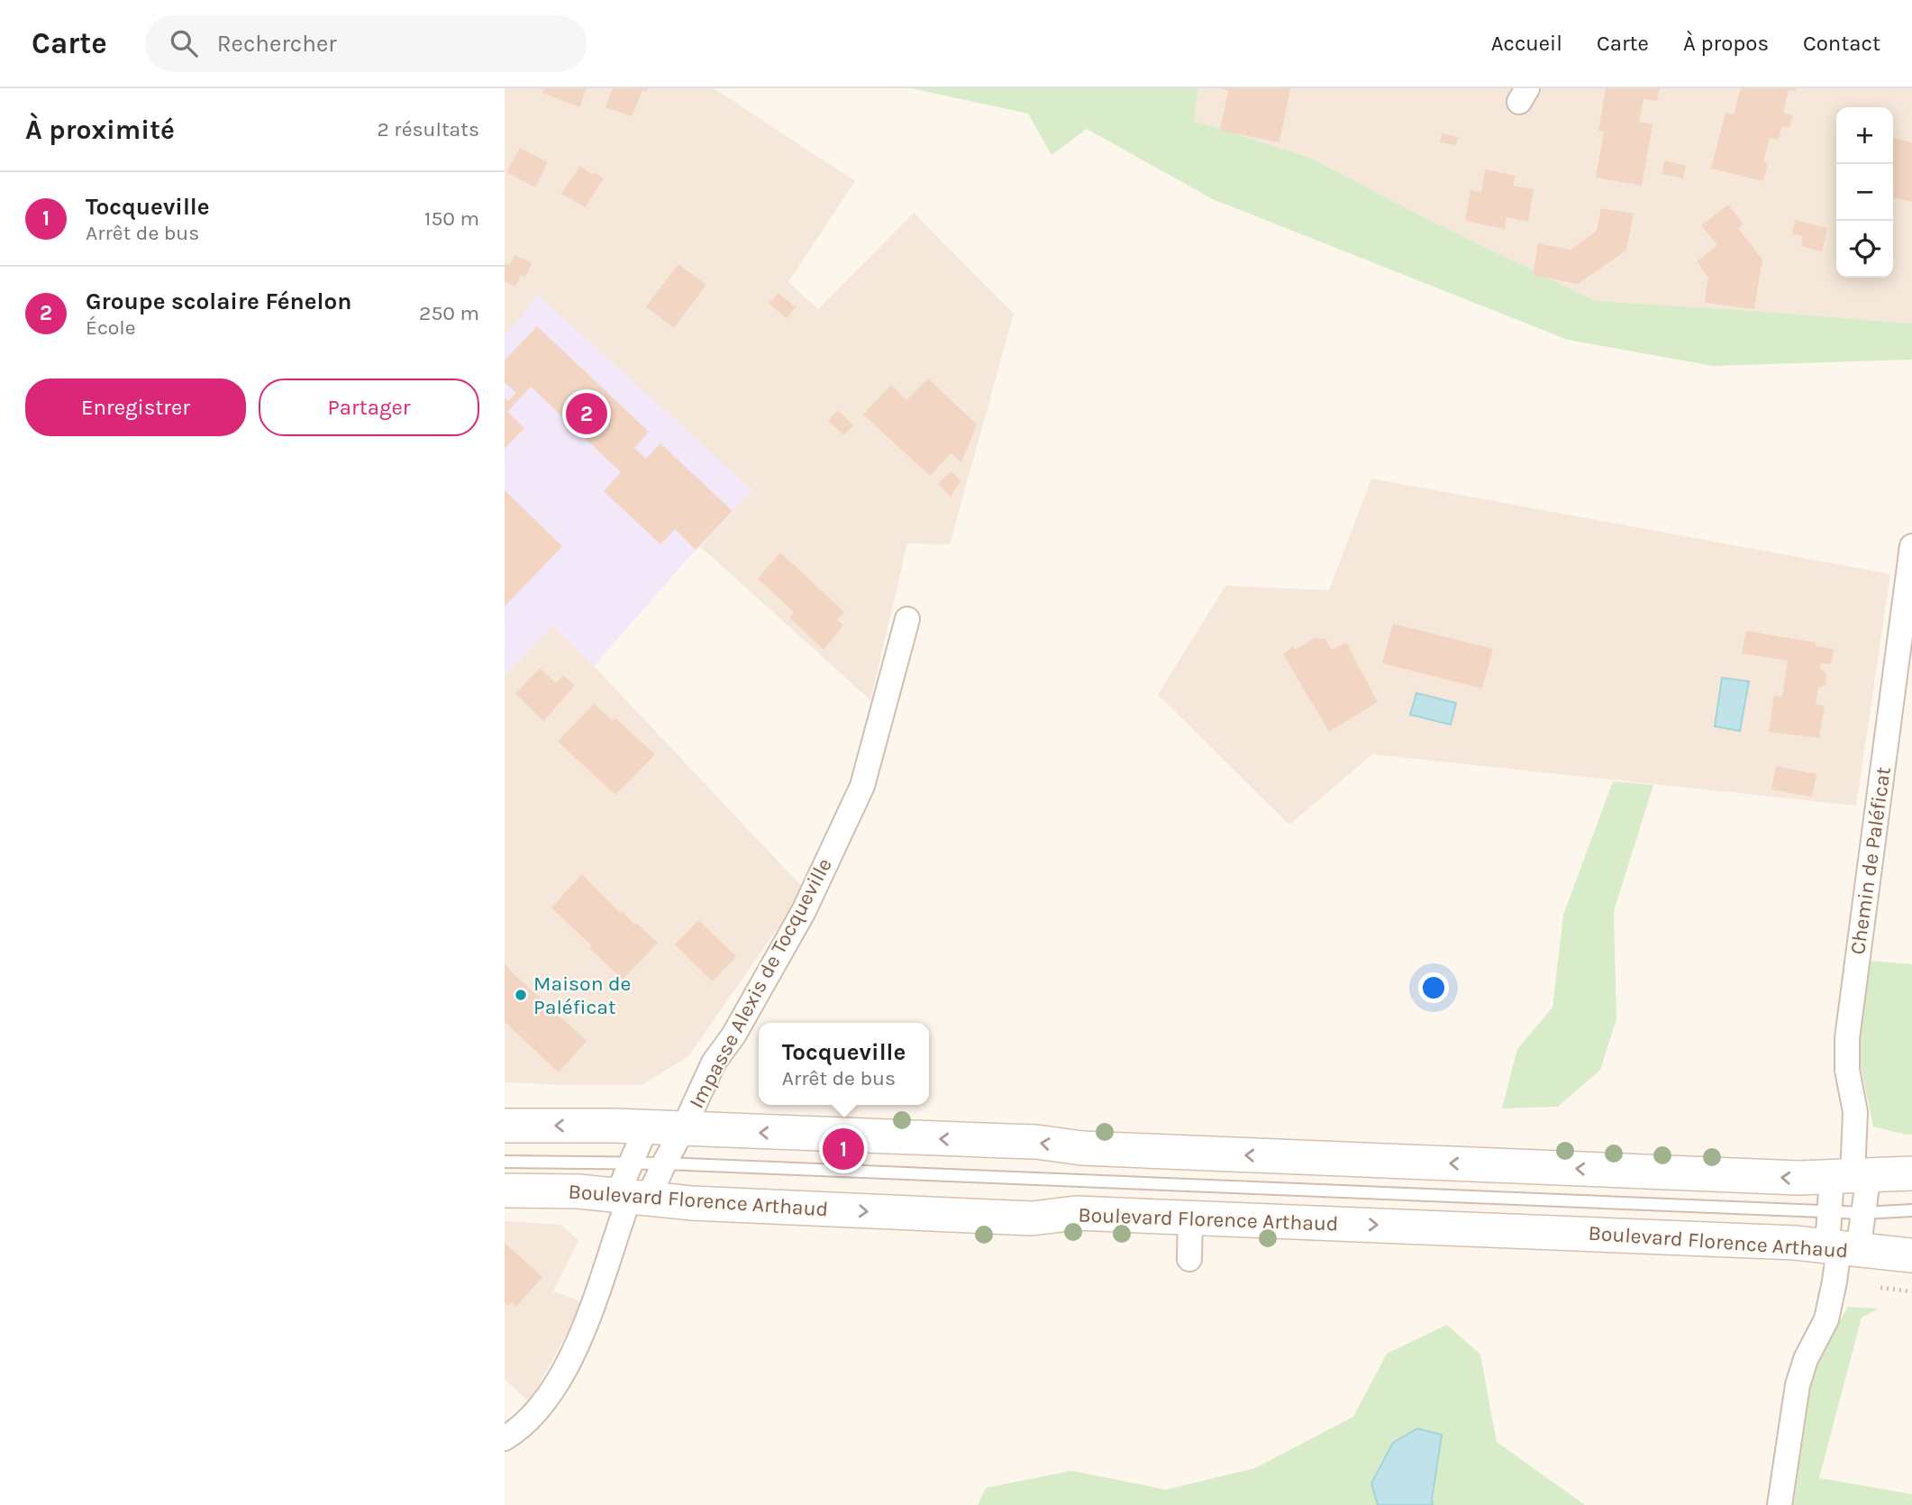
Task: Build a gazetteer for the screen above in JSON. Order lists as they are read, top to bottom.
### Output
{
  "streets": {
    "street": ["Chemin de Paléficat", "Impasse Alexis de Tocqueville", "Boulevard Florence Arthaud"]
  },
  "crossings": [
    ["Impasse Alexis de Tocqueville", "Boulevard Florence Arthaud"]
  ],
  "places": ["Maison de Paléficat"],
  "page": {
    "header": "Carte",
    "search": "Rechercher",
    "nav": [
      "Accueil",
      "Carte",
      "À propos",
      "Contact"
    ],
    "heading": ["À proximité", "2 résultats"],
    "map_buttons": ["+", "−"],
    "list": [
      {
        "mark": "1",
        "name": "Tocqueville",
        "note": "Arrêt de bus",
        "value": "150 m"
      },
      {
        "mark": "2",
        "name": "Groupe scolaire Fénelon",
        "note": "École",
        "value": "250 m"
      }
    ],
    "buttons": ["Enregistrer", "Partager"],
    "pins": ["2", "1"],
    "popup": ["Tocqueville", "Arrêt de bus"]
  }
}
